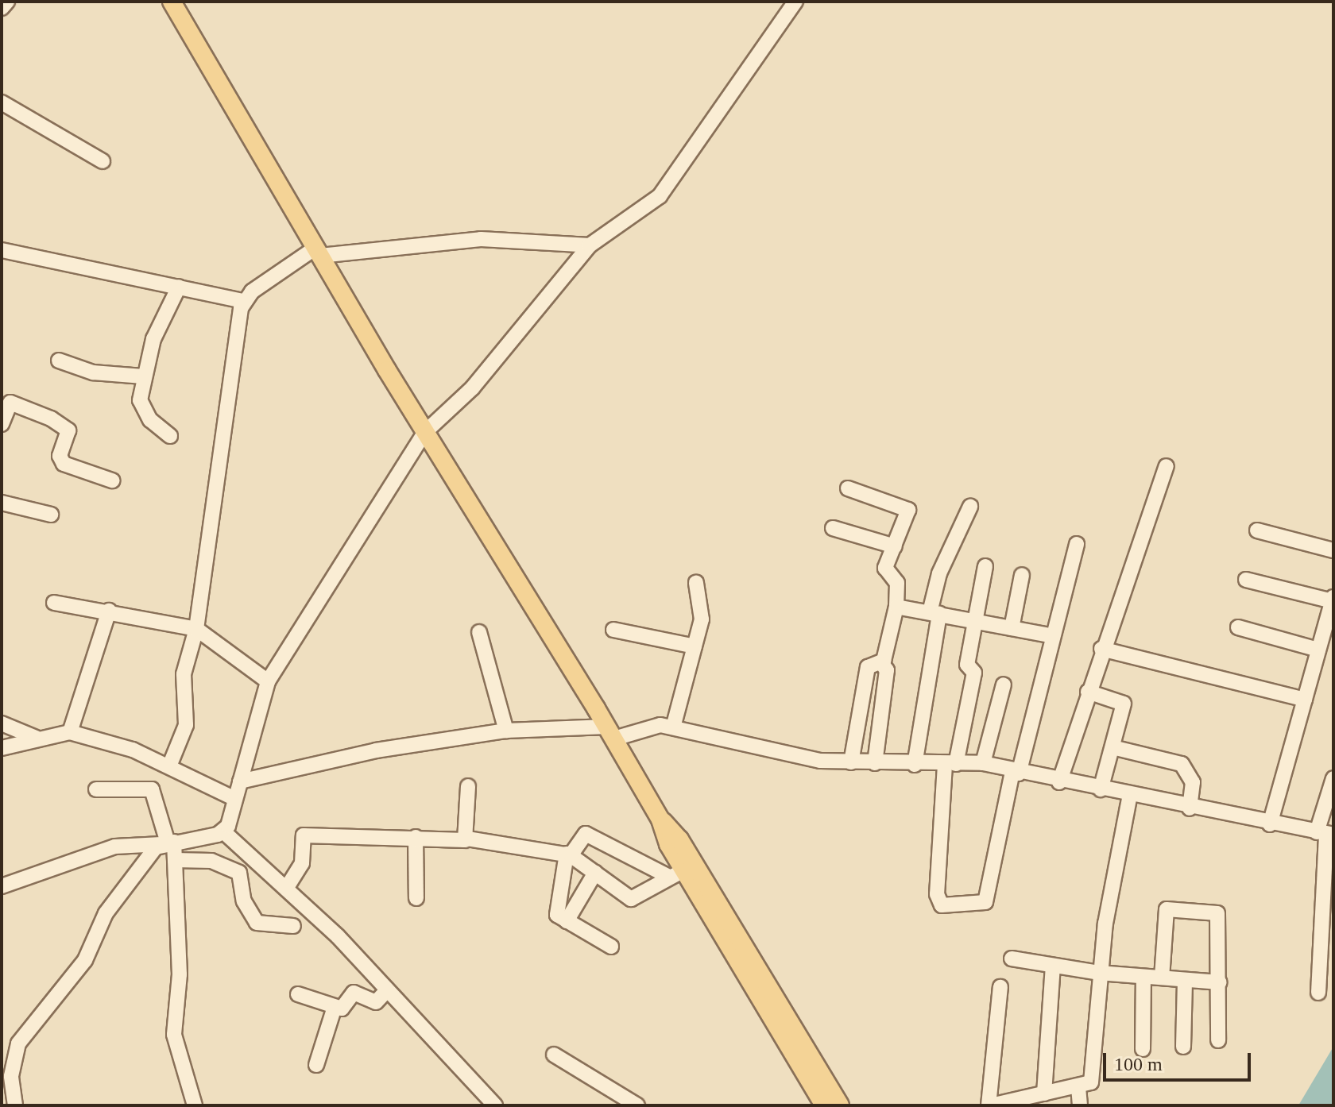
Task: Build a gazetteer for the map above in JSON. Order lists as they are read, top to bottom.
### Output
{
  "scale_bar": "100 m"
}
